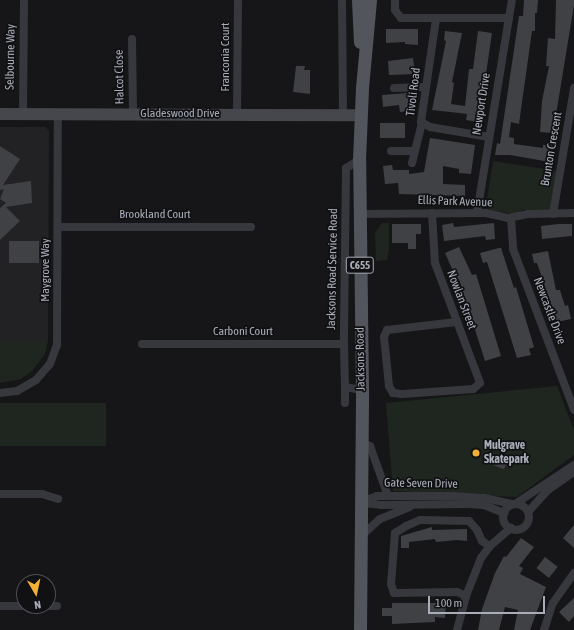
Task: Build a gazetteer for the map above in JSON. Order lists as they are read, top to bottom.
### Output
{
  "streets": {
    "main road": ["C655", "Jacksons Road"],
    "street": [
      "Selbourne Way",
      "Franconia Court",
      "Halcot Close",
      "Tivoli Road",
      "Newport Drive",
      "Gladeswood Drive",
      "Brunton Crescent",
      "Ellis Park Avenue",
      "Brookland Court",
      "Jacksons Road Service Road",
      "Maygrove Way",
      "Nowlan Street",
      "Newcastle Drive",
      "Carboni Court",
      "Gate Seven Drive"
    ]
  },
  "crossings": [
    ["Selbourne Way", "Gladeswood Drive"],
    ["Franconia Court", "Gladeswood Drive"],
    ["Halcot Close", "Gladeswood Drive"],
    ["Tivoli Road", "Newport Drive"],
    ["Newport Drive", "Ellis Park Avenue"],
    ["Gladeswood Drive", "Maygrove Way"],
    ["Gladeswood Drive", "Jacksons Road"],
    ["Brunton Crescent", "Ellis Park Avenue"],
    ["Ellis Park Avenue", "Nowlan Street"],
    ["Ellis Park Avenue", "Newcastle Drive"],
    ["Ellis Park Avenue", "Jacksons Road"],
    ["Brookland Court", "Maygrove Way"],
    ["Jacksons Road Service Road", "Carboni Court"],
    ["Jacksons Road Service Road", "Jacksons Road"],
    ["Jacksons Road", "Gate Seven Drive"]
  ],
  "places": ["Mulgrave Skatepark"],
  "scale_bar": "100 m",
  "north": "bottom"
}
